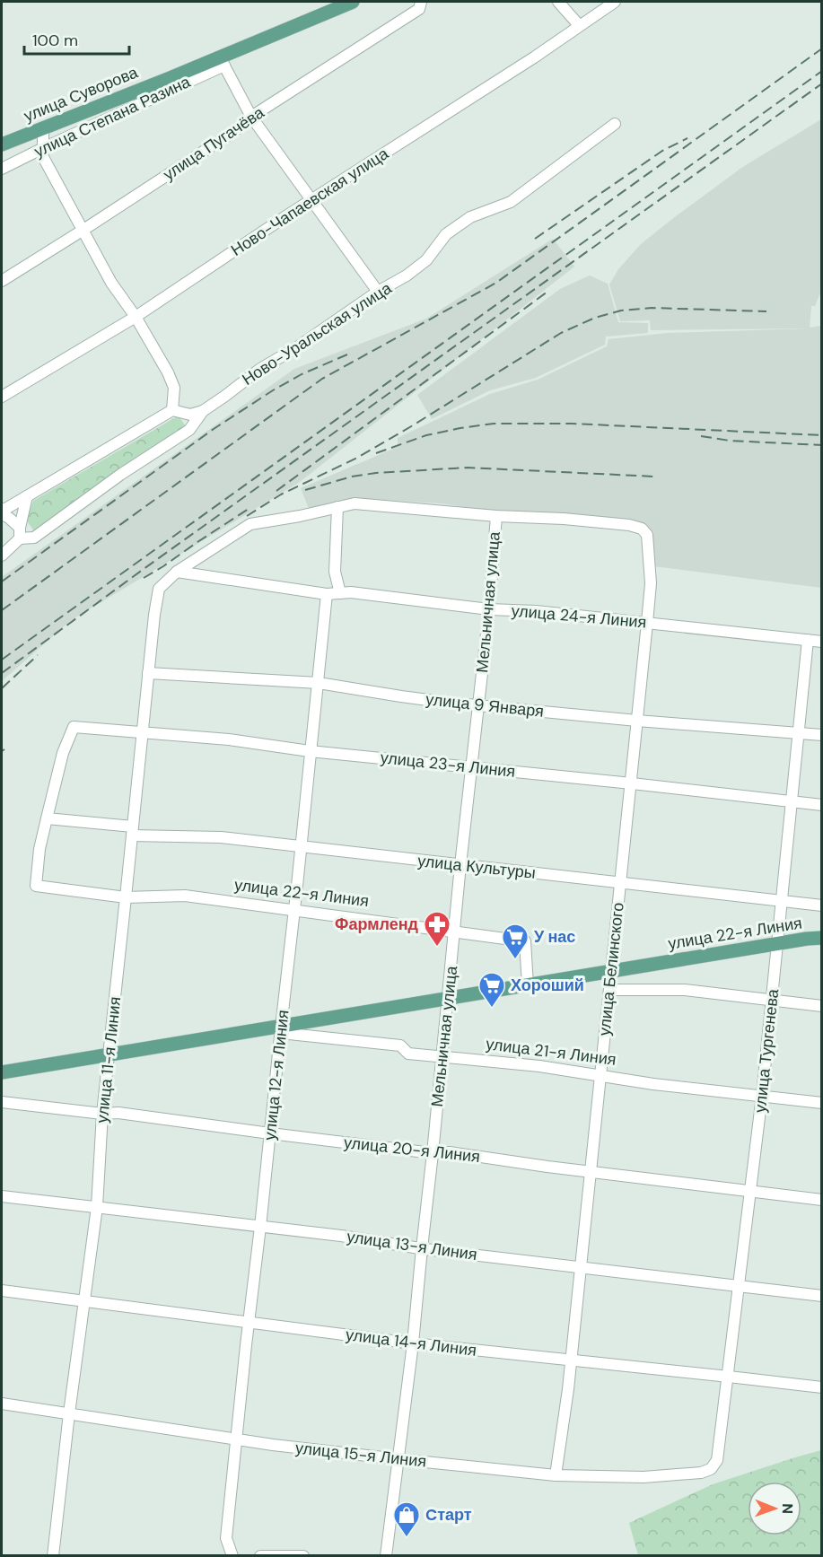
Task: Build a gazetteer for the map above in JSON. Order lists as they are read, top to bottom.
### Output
{
  "streets": {
    "main road": ["улица Суворова", "улица 22-я Линия", "улица 21-я Линия"],
    "street": [
      "улица Степана Разина",
      "улица Пугачёва",
      "Ново-Чапаевская улица",
      "Ново-Уральская улица",
      "Мельничная улица",
      "улица 24-я Линия",
      "улица 9 Января",
      "улица 23-я Линия",
      "улица Культуры",
      "улица Белинского",
      "улица Тургенева",
      "улица 11-я Линия",
      "улица 12-я Линия",
      "улица 20-я Линия",
      "улица 13-я Линия",
      "улица 14-я Линия",
      "улица 15-я Линия"
    ]
  },
  "crossings": [
    ["улица Суворова", "улица Степана Разина"],
    ["Мельничная улица", "улица 24-я Линия"],
    ["Мельничная улица", "улица 9 Января"],
    ["Мельничная улица", "улица 23-я Линия"],
    ["Мельничная улица", "улица Культуры"],
    ["Мельничная улица", "улица 22-я Линия"],
    ["Мельничная улица", "улица Белинского"],
    ["Мельничная улица", "улица 21-я Линия"],
    ["Мельничная улица", "улица 11-я Линия"],
    ["Мельничная улица", "улица 20-я Линия"],
    ["Мельничная улица", "улица 13-я Линия"],
    ["Мельничная улица", "улица 14-я Линия"],
    ["Мельничная улица", "улица 15-я Линия"],
    ["улица 24-я Линия", "улица Белинского"],
    ["улица 24-я Линия", "улица Тургенева"],
    ["улица 24-я Линия", "улица 11-я Линия"],
    ["улица 24-я Линия", "улица 12-я Линия"],
    ["улица 9 Января", "улица Белинского"],
    ["улица 9 Января", "улица Тургенева"],
    ["улица 9 Января", "улица 11-я Линия"],
    ["улица 9 Января", "улица 12-я Линия"],
    ["улица 23-я Линия", "улица Культуры"],
    ["улица 23-я Линия", "улица 22-я Линия"],
    ["улица 23-я Линия", "улица Белинского"],
    ["улица 23-я Линия", "улица Тургенева"],
    ["улица 23-я Линия", "улица 11-я Линия"],
    ["улица 23-я Линия", "улица 12-я Линия"],
    ["улица Культуры", "улица 22-я Линия"],
    ["улица Культуры", "улица Белинского"],
    ["улица Культуры", "улица Тургенева"],
    ["улица Культуры", "улица 11-я Линия"],
    ["улица Культуры", "улица 12-я Линия"],
    ["улица 22-я Линия", "улица Белинского"],
    ["улица 22-я Линия", "улица Тургенева"],
    ["улица 22-я Линия", "улица 21-я Линия"],
    ["улица 22-я Линия", "улица 11-я Линия"],
    ["улица 22-я Линия", "улица 12-я Линия"],
    ["улица Белинского", "улица 21-я Линия"],
    ["улица Белинского", "улица 11-я Линия"],
    ["улица Белинского", "улица 20-я Линия"],
    ["улица Белинского", "улица 13-я Линия"],
    ["улица Белинского", "улица 14-я Линия"],
    ["улица Белинского", "улица 15-я Линия"],
    ["улица Тургенева", "улица 21-я Линия"],
    ["улица Тургенева", "улица 20-я Линия"],
    ["улица Тургенева", "улица 13-я Линия"],
    ["улица Тургенева", "улица 14-я Линия"],
    ["улица Тургенева", "улица 15-я Линия"],
    ["улица 21-я Линия", "улица 11-я Линия"],
    ["улица 21-я Линия", "улица 12-я Линия"],
    ["улица 11-я Линия", "улица 20-я Линия"],
    ["улица 11-я Линия", "улица 13-я Линия"],
    ["улица 11-я Линия", "улица 14-я Линия"],
    ["улица 11-я Линия", "улица 15-я Линия"],
    ["улица 12-я Линия", "улица 20-я Линия"],
    ["улица 12-я Линия", "улица 13-я Линия"],
    ["улица 12-я Линия", "улица 14-я Линия"],
    ["улица 12-я Линия", "улица 15-я Линия"]
  ],
  "places": {
    "pharmacy": ["Фармленд"],
    "supermarket": ["У нас", "Хороший"],
    "shop": ["Cтарт"]
  },
  "scale_bar": "100 m",
  "north": "right"
}
